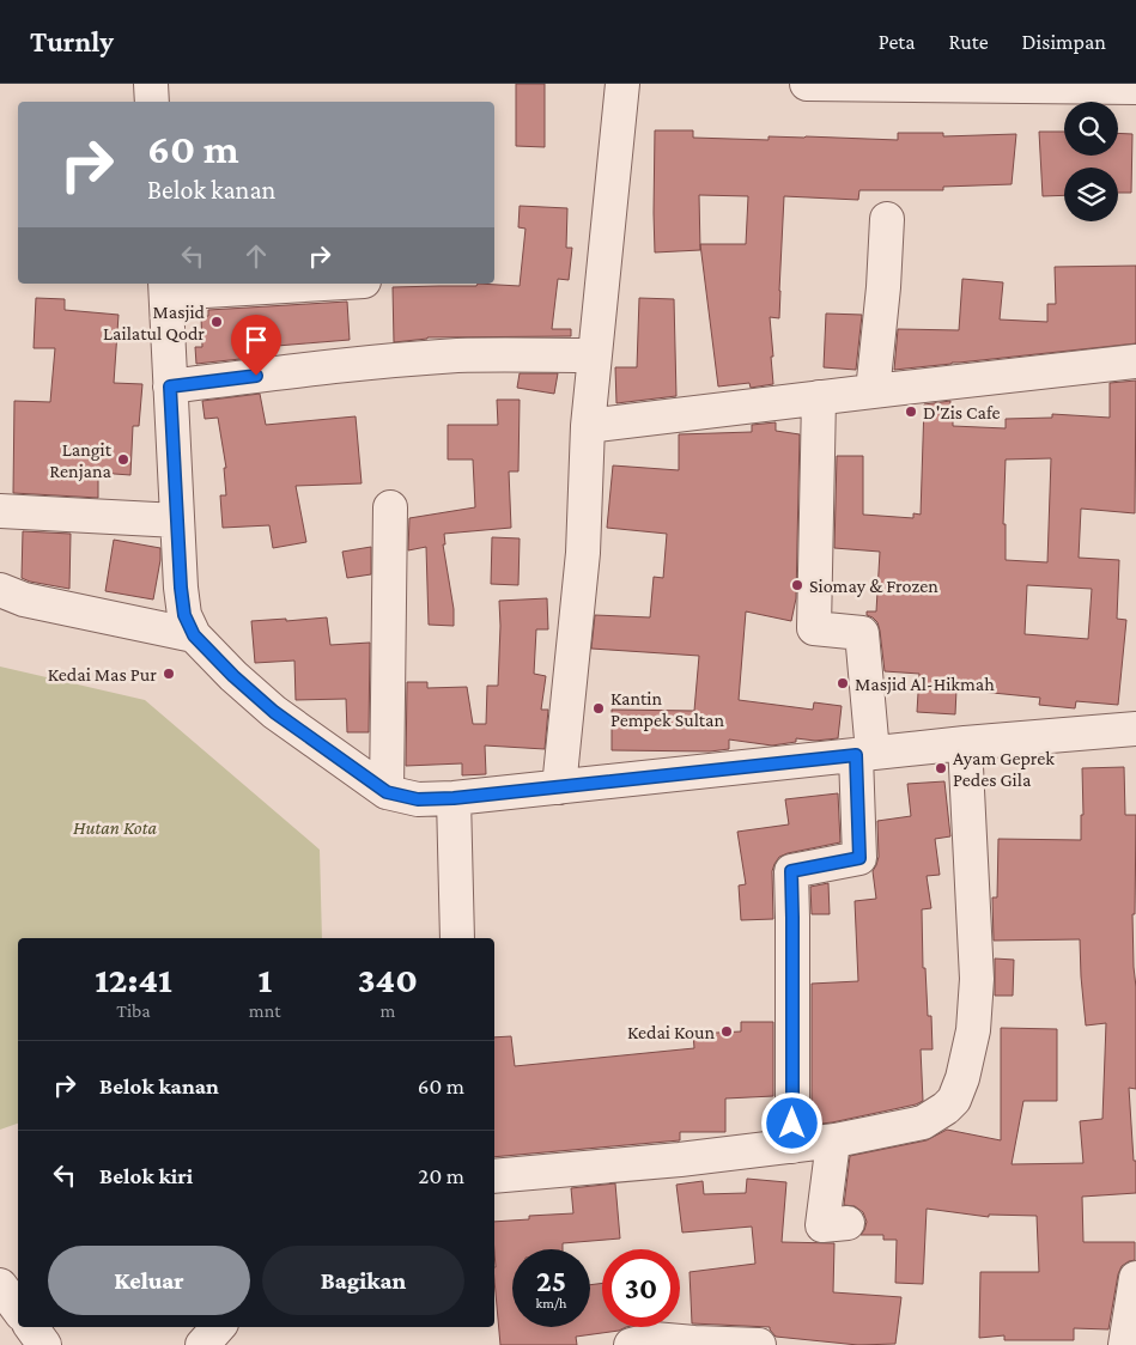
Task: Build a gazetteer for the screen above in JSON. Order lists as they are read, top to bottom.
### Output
{
  "parks": ["Hutan Kota"],
  "places": [
    "Masjid Lailatul Qodr",
    "D'Zis Cafe",
    "Langit Renjana",
    "Siomay & Frozen",
    "Kedai Mas Pur",
    "Masjid Al-Hikmah",
    "Kantin Pempek Sultan",
    "Ayam Geprek Pedes Gila",
    "Kedai Koun"
  ],
  "page": {
    "header": "Turnly",
    "nav": ["Peta", "Rute", "Disimpan"],
    "turn": ["60 m", "Belok kanan"],
    "eta": [
      "12:41",
      "Tiba",
      "1",
      "mnt",
      "340",
      "m"
    ],
    "list": [
      {
        "name": "Belok kanan",
        "value": "60 m"
      },
      {
        "name": "Belok kiri",
        "value": "20 m"
      }
    ],
    "buttons": ["Keluar", "Bagikan"],
    "speed": "25 km/h",
    "limit": "30"
  }
}
